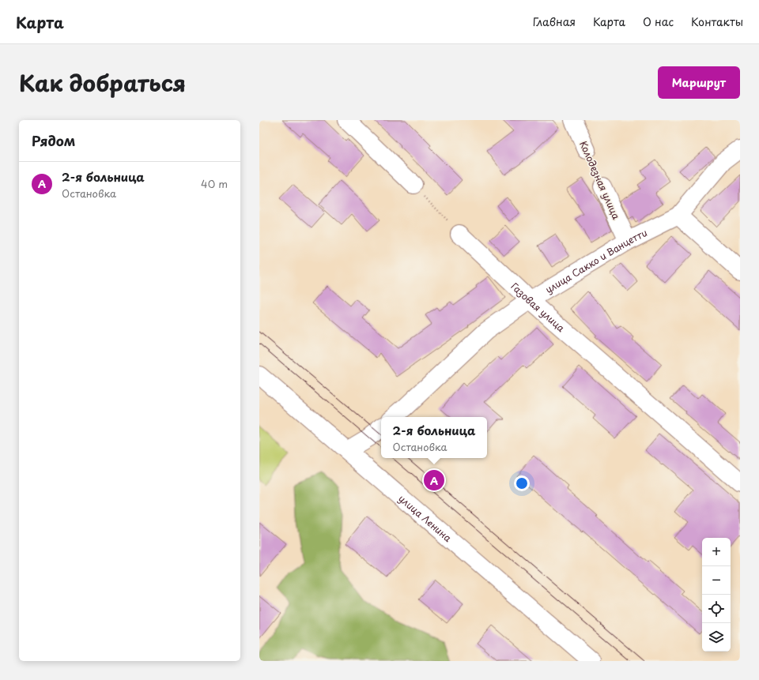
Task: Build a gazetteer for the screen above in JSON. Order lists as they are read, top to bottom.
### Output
{
  "streets": {
    "street": [
      "Колодезная улица",
      "улица Сакко и Ванцетти",
      "Газовая улица",
      "улица Ленина"
    ]
  },
  "crossings": [
    ["Колодезная улица", "улица Сакко и Ванцетти"],
    ["улица Сакко и Ванцетти", "Газовая улица"]
  ],
  "page": {
    "header": "Карта",
    "nav": [
      "Главная",
      "Карта",
      "О нас",
      "Контакты"
    ],
    "title": "Как добраться",
    "buttons": "Маршрут",
    "heading": "Рядом",
    "list": [
      {
        "mark": "A",
        "name": "2-я больница",
        "note": "Остановка",
        "value": "40 m"
      }
    ],
    "popup": ["2-я больница", "Остановка"],
    "pins": "A",
    "map_buttons": ["+", "−"]
  }
}
